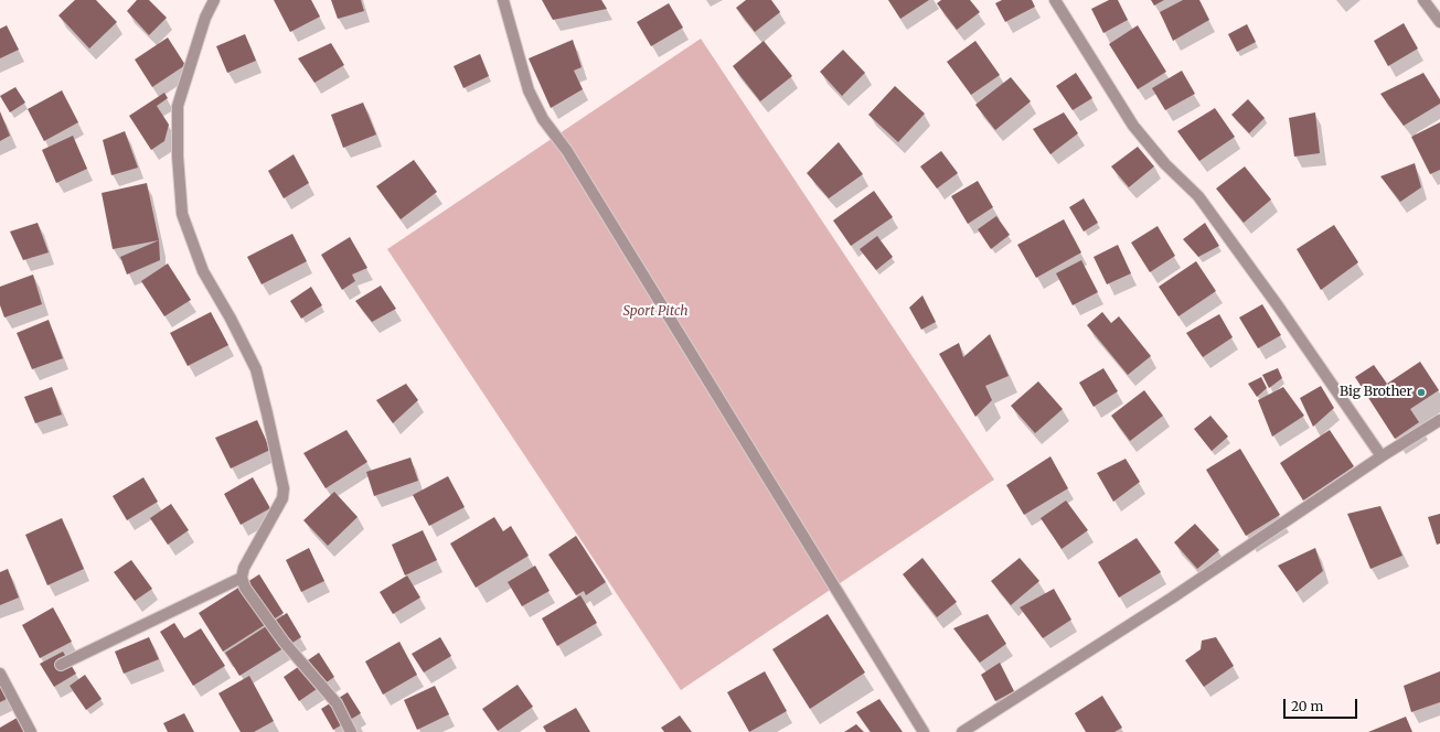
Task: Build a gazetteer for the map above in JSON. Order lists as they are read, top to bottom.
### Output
{
  "parks": ["Sport Pitch"],
  "places": ["Big Brother"],
  "scale_bar": "20 m"
}
